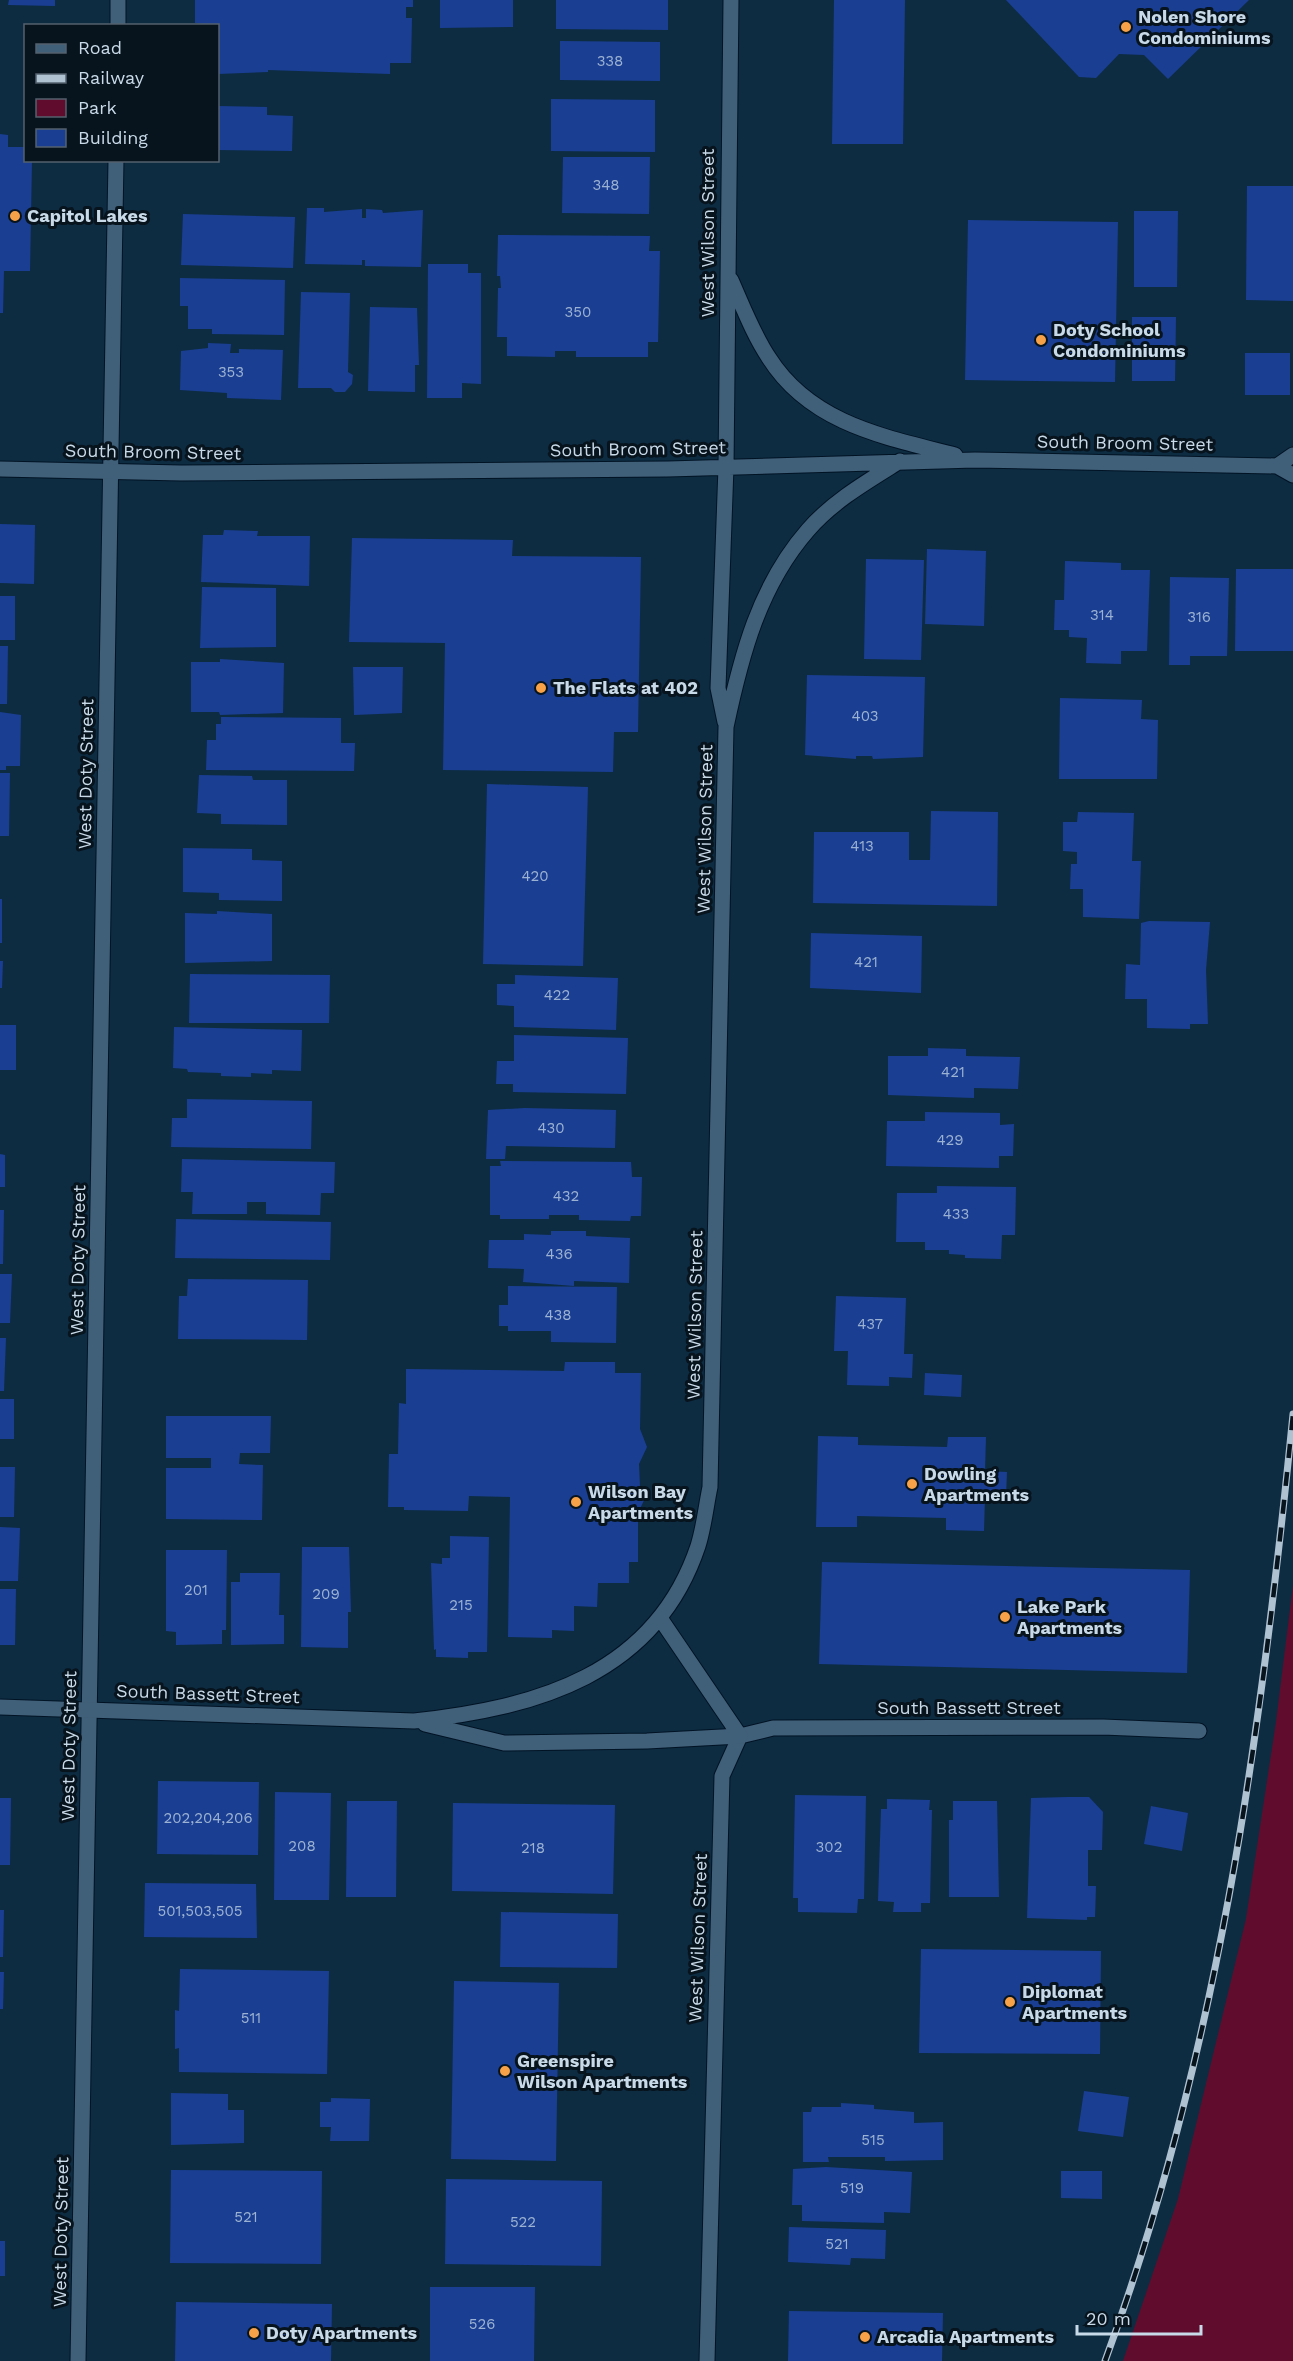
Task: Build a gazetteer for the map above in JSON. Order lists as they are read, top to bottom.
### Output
{
  "streets": {
    "street": [
      "West Wilson Street",
      "South Broom Street",
      "West Doty Street",
      "South Bassett Street"
    ]
  },
  "crossings": [
    ["West Wilson Street", "South Broom Street"],
    ["West Wilson Street", "South Bassett Street"],
    ["South Broom Street", "West Doty Street"],
    ["West Doty Street", "South Bassett Street"]
  ],
  "places": [
    "Nolen Shore Condominiums",
    "Capitol Lakes",
    "Doty School Condominiums",
    "The Flats at 402",
    "Dowling Apartments",
    "Wilson Bay Apartments",
    "Lake Park Apartments",
    "Diplomat Apartments",
    "Greenspire Wilson Apartments",
    "Doty Apartments",
    "Arcadia Apartments"
  ],
  "house_numbers": [
    "338",
    "348",
    "350",
    "353",
    "314",
    "316",
    "403",
    "413",
    "420",
    "421",
    "422",
    "421",
    "430",
    "429",
    "432",
    "433",
    "436",
    "438",
    "437",
    "201",
    "209",
    "215",
    "202,204,206",
    "208",
    "302",
    "218",
    "501,503,505",
    "511",
    "515",
    "519",
    "521",
    "522",
    "521",
    "526"
  ],
  "legend": [
    "Road",
    "Railway",
    "Park",
    "Building"
  ],
  "scale_bar": "20 m"
}
